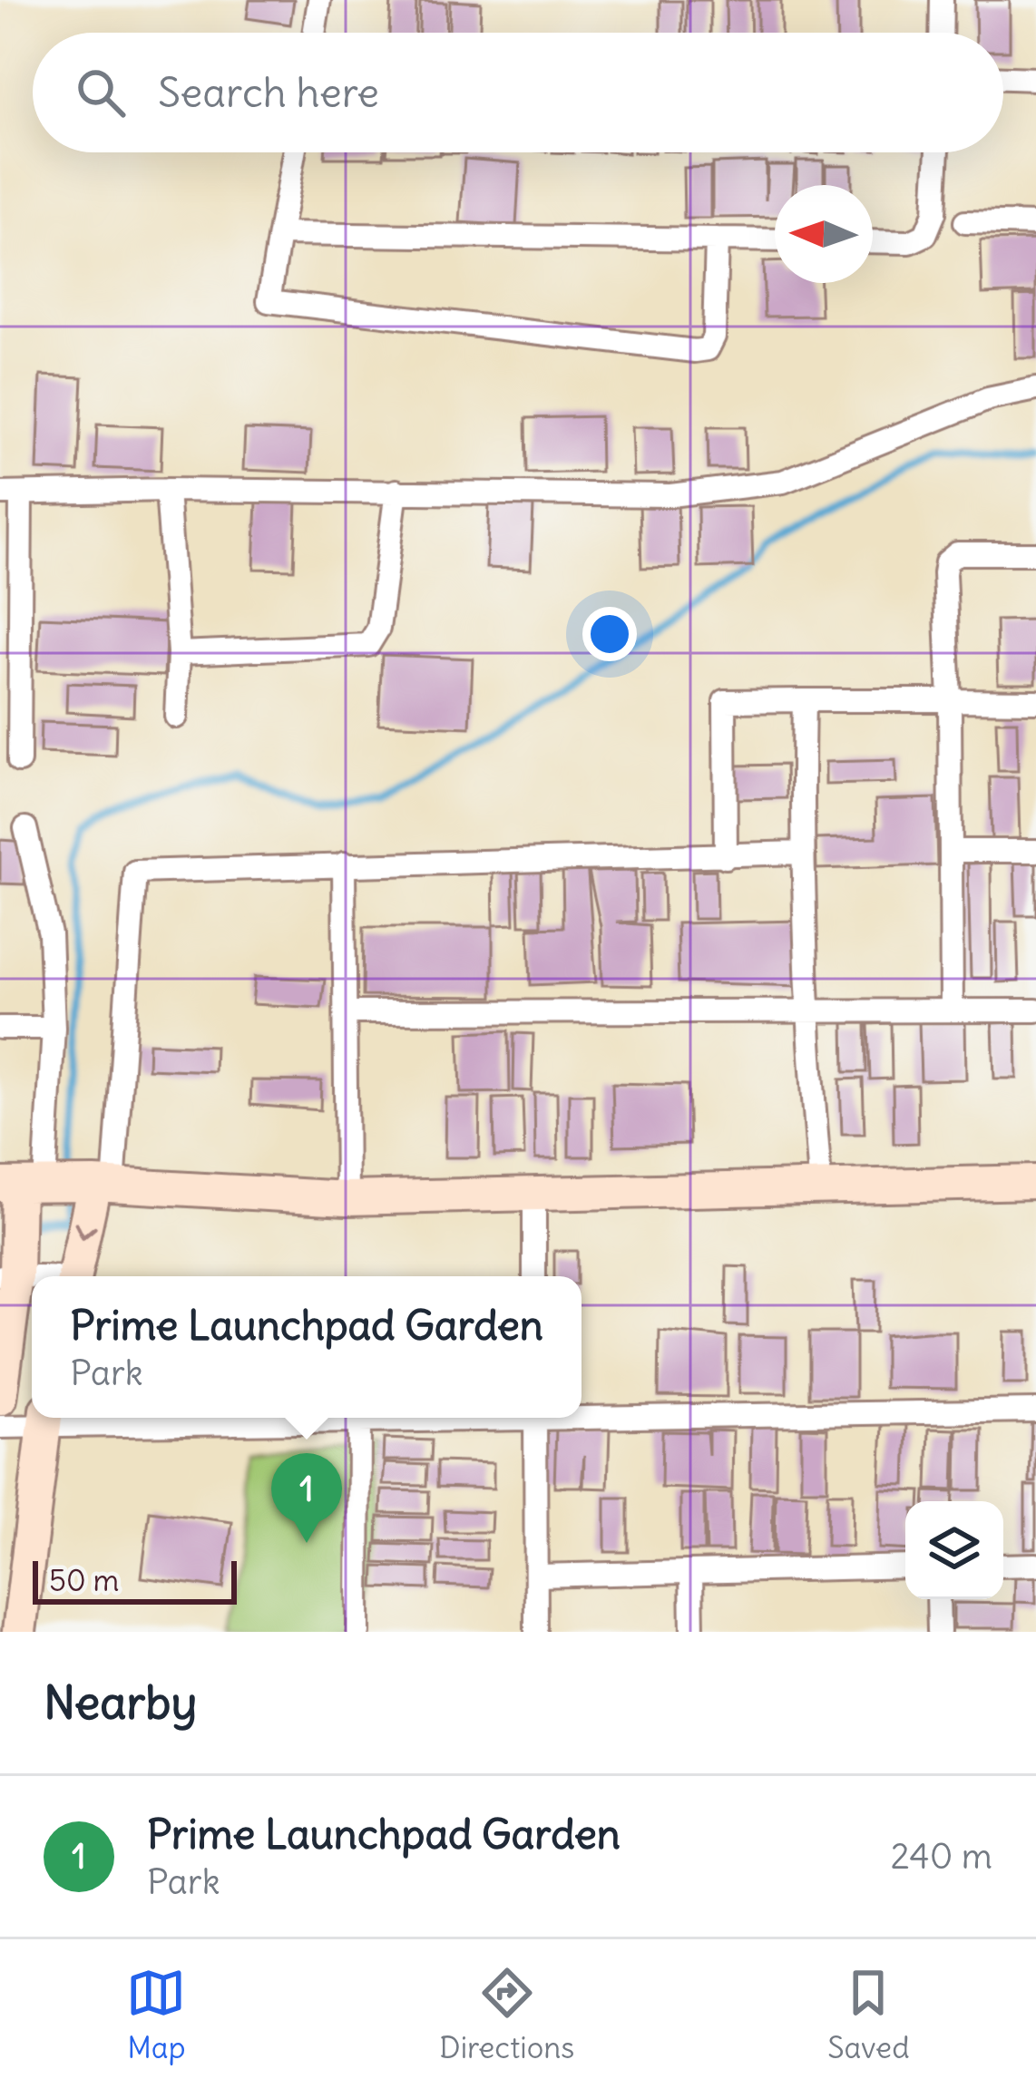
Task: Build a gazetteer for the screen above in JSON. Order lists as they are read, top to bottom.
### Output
{
  "scale_bar": "50 m",
  "north": "left",
  "page": {
    "search": "Search here",
    "popup": ["Prime Launchpad Garden", "Park"],
    "pins": "1",
    "scale": "50 m",
    "heading": "Nearby",
    "list": [
      {
        "mark": "1",
        "name": "Prime Launchpad Garden",
        "note": "Park",
        "value": "240 m"
      }
    ],
    "nav": ["Map", "Directions", "Saved"]
  }
}
